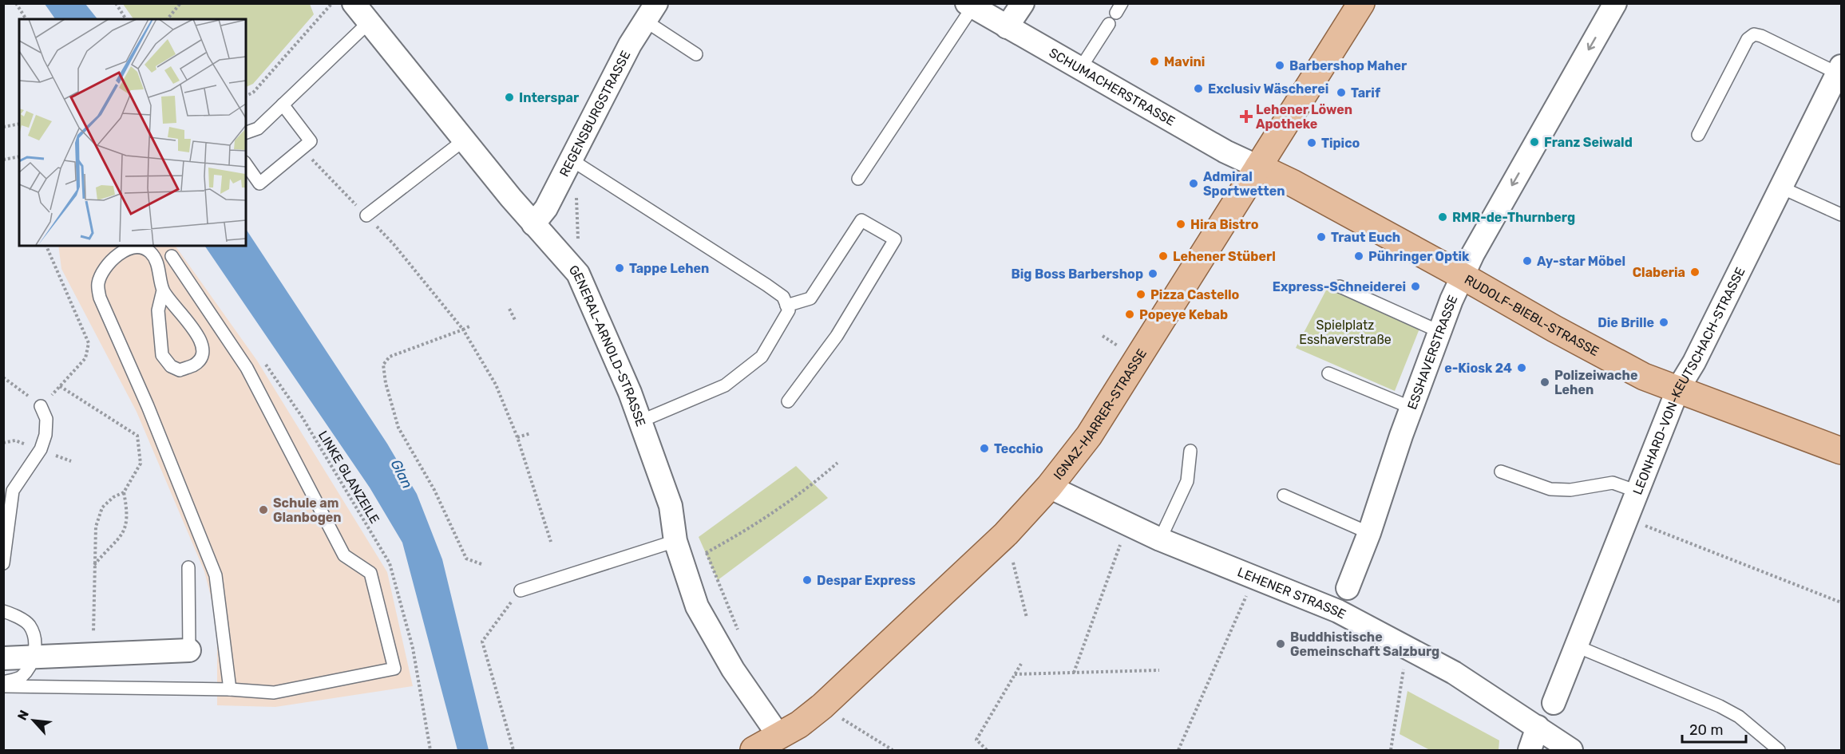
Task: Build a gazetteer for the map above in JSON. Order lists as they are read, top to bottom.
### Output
{
  "streets": {
    "main road": ["RUDOLF-BIEBL-STRASSE", "IGNAZ-HARRER-STRASSE"],
    "street": [
      "SCHUMACHERSTRASSE",
      "REGENSBURGSTRASSE",
      "GENERAL-ARNOLD-STRASSE",
      "ESSHAVERSTRASSE",
      "LEONHARD-VON-KEUTSCHACH-STRASSE",
      "LEHENER STRASSE"
    ],
    "path": ["LINKE GLANZEILE"]
  },
  "crossings": [
    ["SCHUMACHERSTRASSE", "RUDOLF-BIEBL-STRASSE"],
    ["SCHUMACHERSTRASSE", "IGNAZ-HARRER-STRASSE"],
    ["REGENSBURGSTRASSE", "GENERAL-ARNOLD-STRASSE"],
    ["RUDOLF-BIEBL-STRASSE", "ESSHAVERSTRASSE"],
    ["RUDOLF-BIEBL-STRASSE", "LEONHARD-VON-KEUTSCHACH-STRASSE"],
    ["RUDOLF-BIEBL-STRASSE", "IGNAZ-HARRER-STRASSE"],
    ["GENERAL-ARNOLD-STRASSE", "IGNAZ-HARRER-STRASSE"],
    ["IGNAZ-HARRER-STRASSE", "LEHENER STRASSE"]
  ],
  "one_way": ["ESSHAVERSTRASSE"],
  "water": ["Glan"],
  "parks": ["Spielplatz Esshaverstraße"],
  "places": {
    "other": [
      "Mavini",
      "Barbershop Maher",
      "Exclusiv Wäscherei",
      "Tarif",
      "Interspar",
      "Franz Seiwald",
      "Tipico",
      "Admiral Sportwetten",
      "RMR-de-Thurnberg",
      "Hira Bistro",
      "Traut Euch",
      "Lehener Stüberl",
      "Pühringer Optik",
      "Ay-star Möbel",
      "Tappe Lehen",
      "Claberia",
      "Big Boss Barbershop",
      "Express-Schneiderei",
      "Pizza Castello",
      "Popeye Kebab",
      "Die Brille",
      "e-Kiosk 24",
      "Polizeiwache Lehen",
      "Tecchio",
      "Schule am Glanbogen",
      "Despar Express",
      "Buddhistische Gemeinschaft Salzburg"
    ],
    "health": ["Lehener Löwen Apotheke"]
  },
  "scale_bar": "20 m",
  "north": "top left"
}
